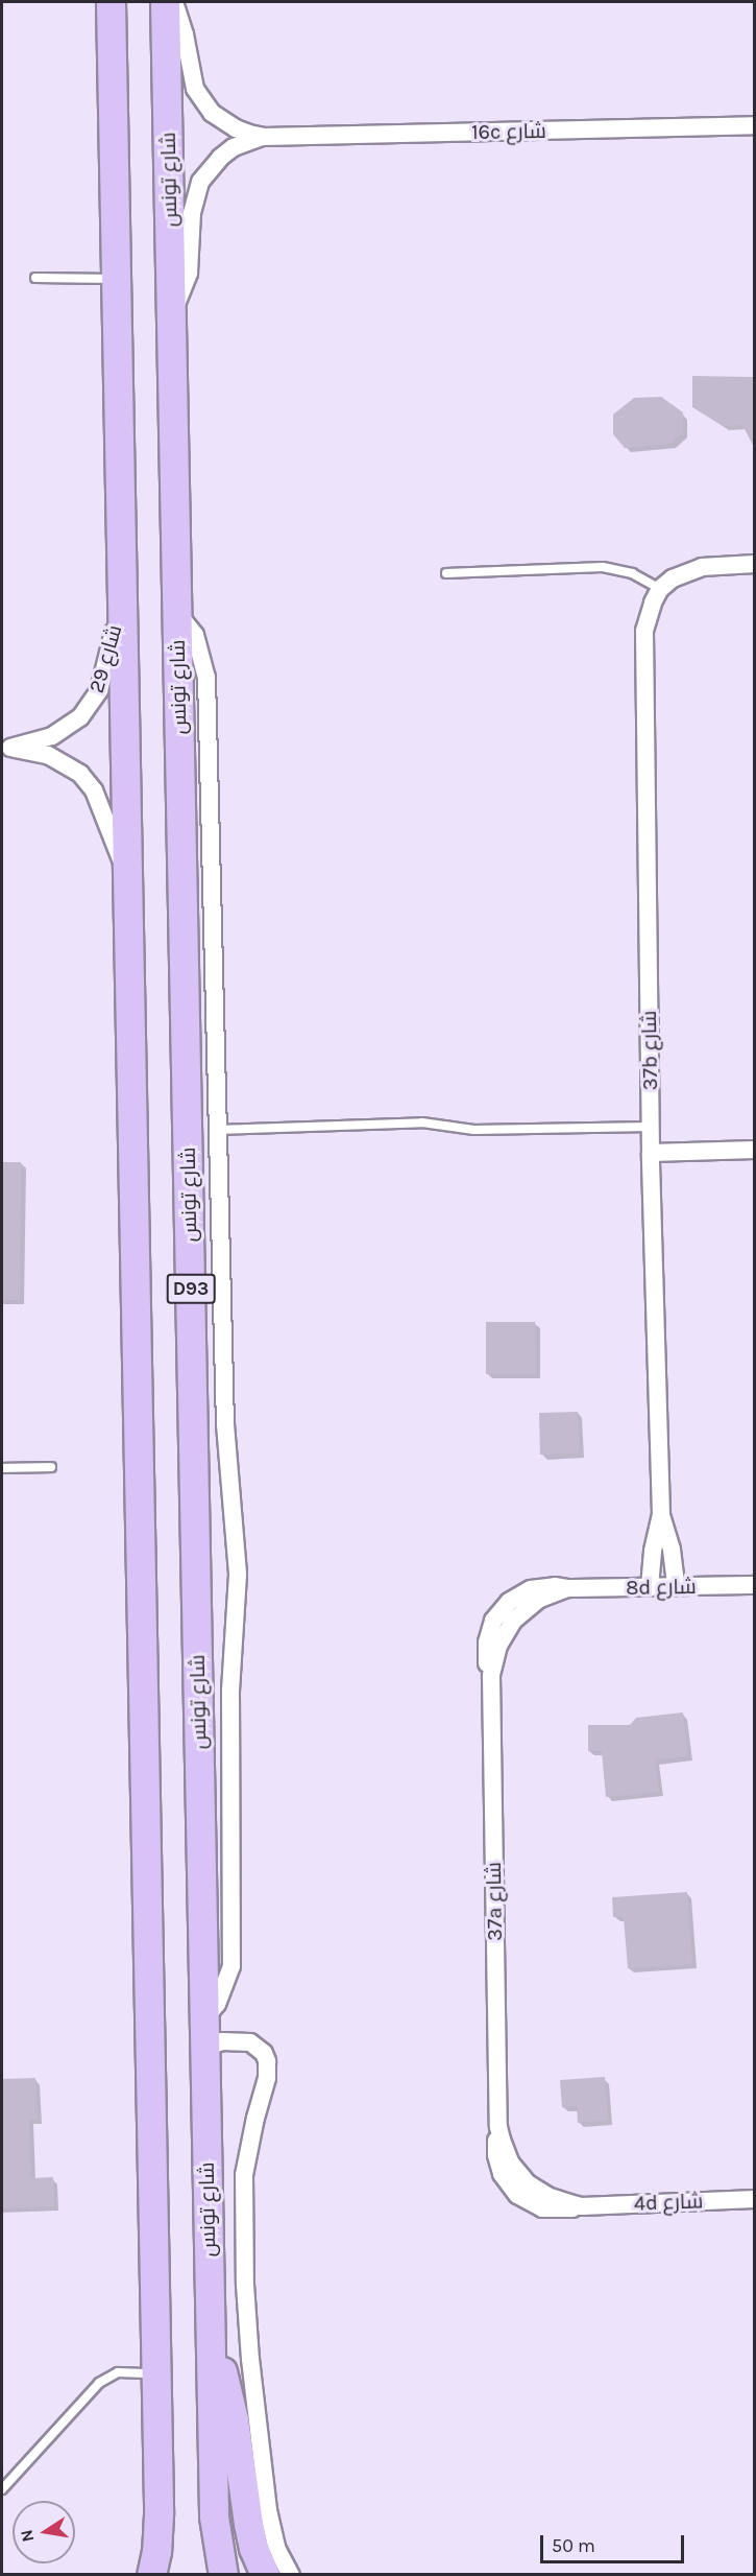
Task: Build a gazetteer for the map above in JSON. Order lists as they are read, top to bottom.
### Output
{
  "streets": {
    "main road": ["شارع تونس", "D93"],
    "street": [
      "16c شارع",
      "شارع 29",
      "37b شارع",
      "8d شارع",
      "37a شارع",
      "4d شارع"
    ]
  },
  "crossings": [
    ["16c شارع", "شارع تونس"],
    ["شارع 29", "D93"],
    ["37b شارع", "8d شارع"],
    ["8d شارع", "37a شارع"],
    ["37a شارع", "4d شارع"]
  ],
  "scale_bar": "50 m",
  "north": "left"
}
